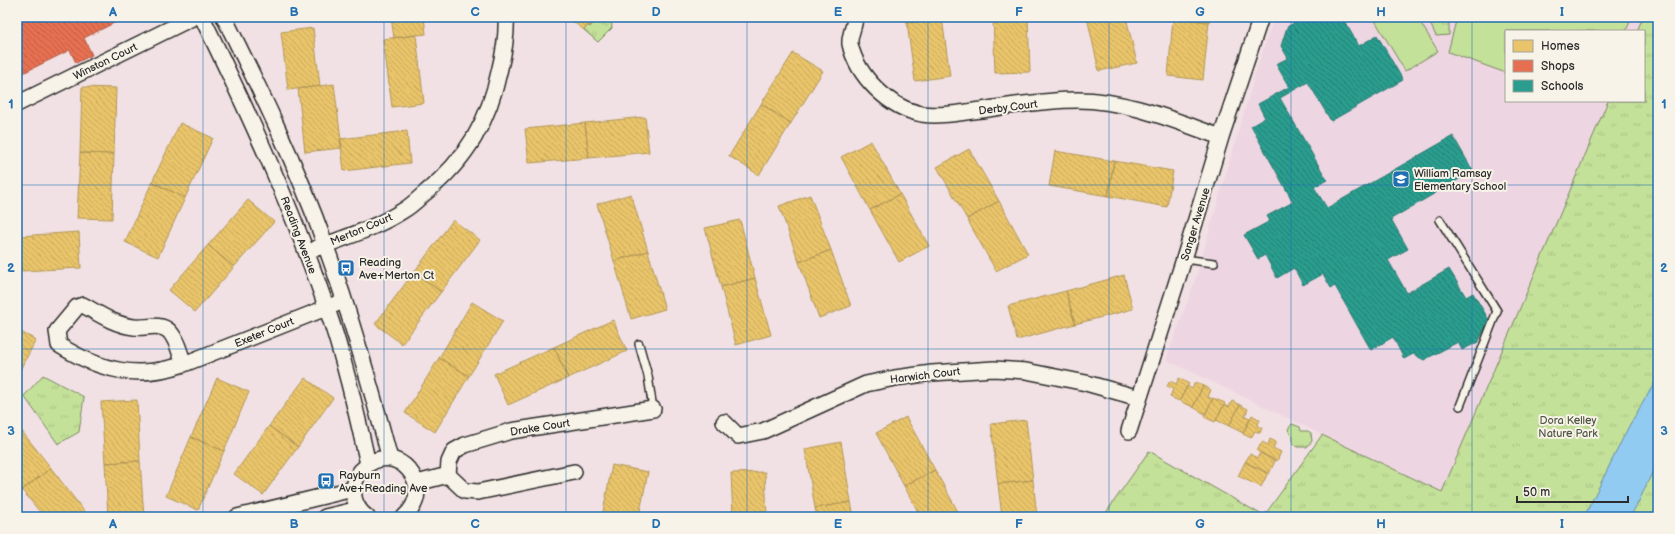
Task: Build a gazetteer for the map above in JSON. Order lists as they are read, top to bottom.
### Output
{
  "streets": {
    "street": [
      "Winston Court",
      "Derby Court",
      "Sanger Avenue",
      "Merton Court",
      "Reading Avenue",
      "Exeter Court",
      "Harwich Court",
      "Drake Court"
    ]
  },
  "crossings": [
    ["Derby Court", "Sanger Avenue"],
    ["Sanger Avenue", "Harwich Court"],
    ["Merton Court", "Reading Avenue"],
    ["Reading Avenue", "Exeter Court"]
  ],
  "parks": ["Dora Kelley Nature Park"],
  "places": {
    "school or university": ["William Ramsay Elementary School"],
    "bus stop": ["Reading Ave+Merton Ct", "Rayburn Ave+Reading Ave"]
  },
  "legend": ["Homes", "Shops", "Schools"],
  "scale_bar": "50 m",
  "grid": {
    "columns": [
      "A",
      "B",
      "C",
      "D",
      "E",
      "F",
      "G",
      "H",
      "I"
    ],
    "rows": ["1", "2", "3"]
  }
}
